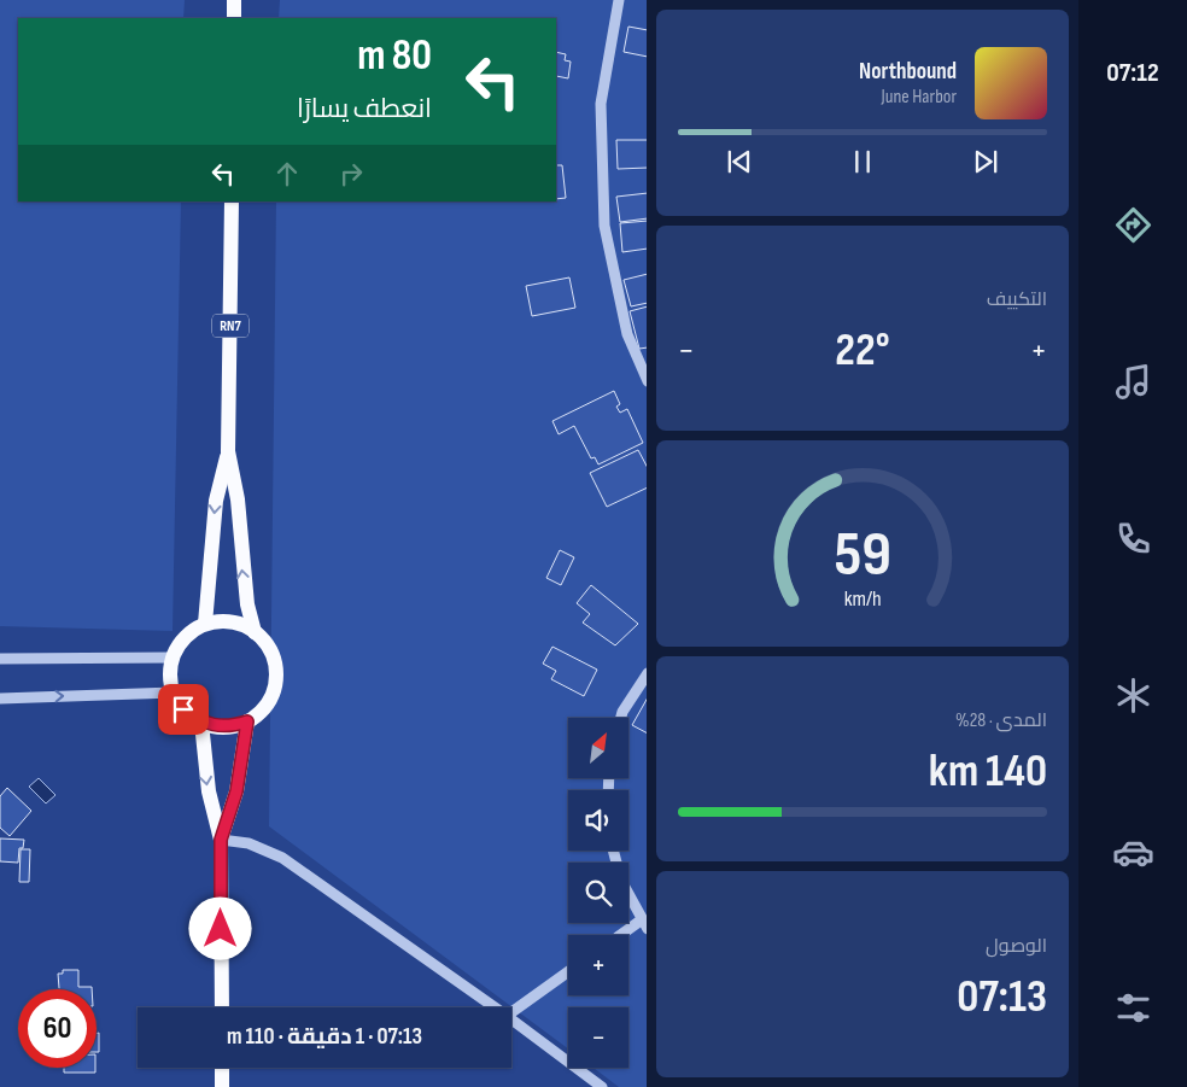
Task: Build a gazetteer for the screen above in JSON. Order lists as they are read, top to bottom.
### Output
{
  "streets": {
    "main road": ["RN7"]
  },
  "north": "top right",
  "page": {
    "tabs": "07:12",
    "turn": ["80 m", "انعطف يسارًا"],
    "song": ["Northbound", "June Harbor"],
    "tile": [
      "التكييف",
      ["المدى · 28%", "140 km"],
      ["الوصول", "07:13"]
    ],
    "heat": ["−", "22°", "+"],
    "map_buttons": ["+", "−"],
    "limit": "60",
    "trip": "07:13 · 1 دقيقة · 110 m",
    "gauge": ["59", "km/h"]
  }
}
